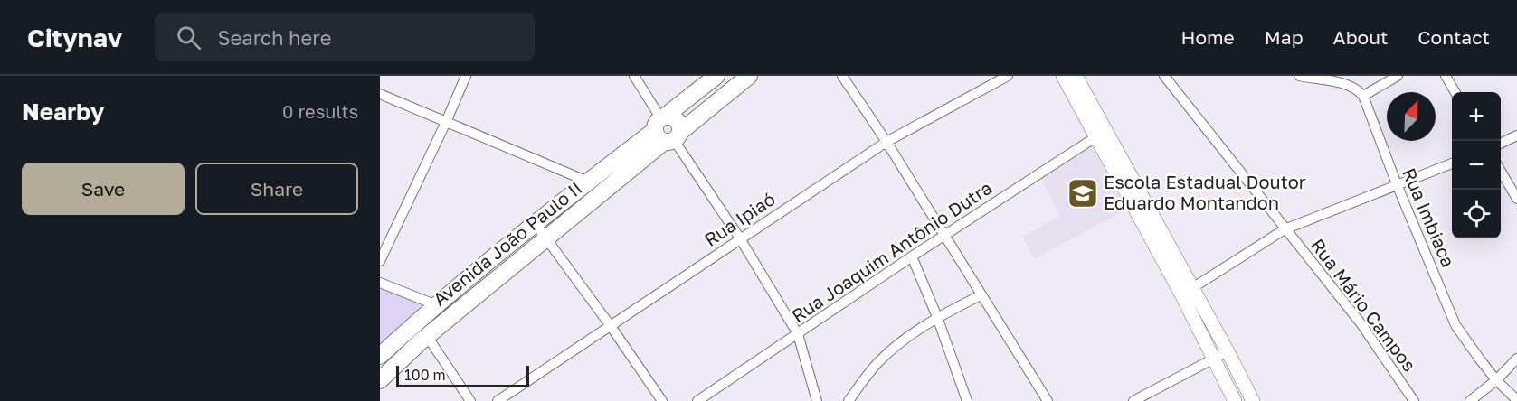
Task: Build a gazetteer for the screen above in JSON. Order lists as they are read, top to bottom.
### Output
{
  "streets": {
    "main road": ["Avenida João Paulo II"],
    "street": [
      "Rua Imbiaca",
      "Rua Ipiaó",
      "Rua Joaquim Antônio Dutra",
      "Rua Mário Campos"
    ]
  },
  "places": {
    "school or university": ["Escola Estadual Doutor Eduardo Montandon"]
  },
  "scale_bar": "100 m",
  "north": "top right",
  "page": {
    "header": "Citynav",
    "search": "Search here",
    "nav": [
      "Home",
      "Map",
      "About",
      "Contact"
    ],
    "heading": ["Nearby", "0 results"],
    "map_buttons": ["+", "−"],
    "buttons": ["Save", "Share"],
    "scale": "100 m"
  }
}
